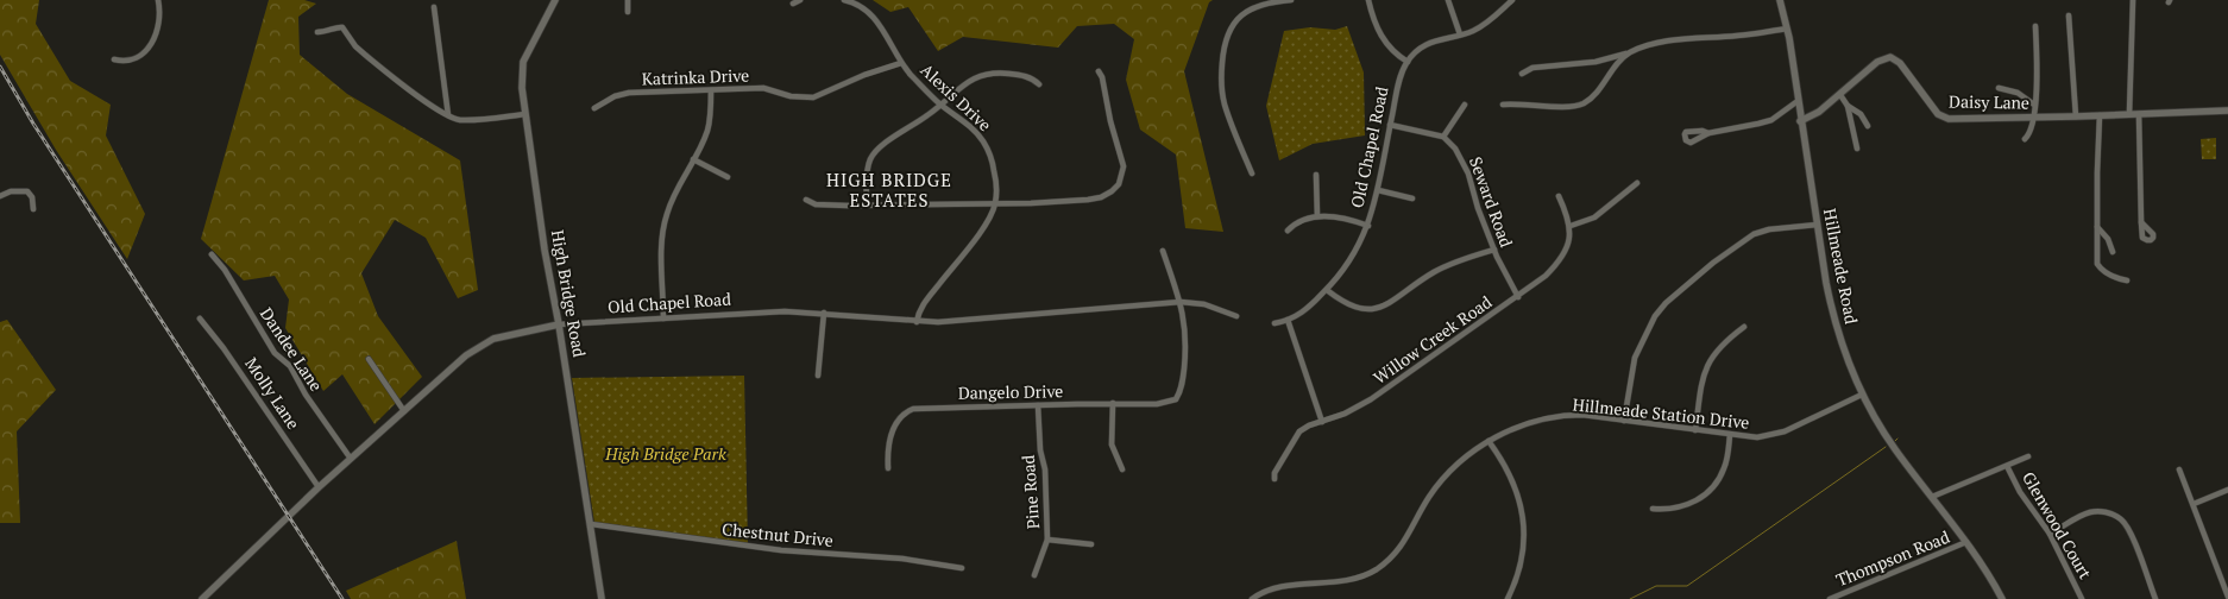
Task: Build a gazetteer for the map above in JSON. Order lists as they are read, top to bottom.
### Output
{
  "streets": {
    "street": [
      "Katrinka Drive",
      "Alexis Drive",
      "Daisy Lane",
      "Old Chapel Road",
      "Seward Road",
      "Hillmeade Road",
      "High Bridge Road",
      "Willow Creek Road",
      "Dandee Lane",
      "Dangelo Drive",
      "Molly Lane",
      "Hillmeade Station Drive",
      "Pine Road",
      "Glenwood Court",
      "Chestnut Drive",
      "Thompson Road"
    ]
  },
  "crossings": [
    ["Katrinka Drive", "Alexis Drive"],
    ["Alexis Drive", "Old Chapel Road"],
    ["Daisy Lane", "Hillmeade Road"],
    ["Old Chapel Road", "High Bridge Road"],
    ["Old Chapel Road", "Dandee Lane"],
    ["Old Chapel Road", "Dangelo Drive"],
    ["Old Chapel Road", "Molly Lane"],
    ["Seward Road", "Willow Creek Road"],
    ["Hillmeade Road", "Hillmeade Station Drive"],
    ["Hillmeade Road", "Thompson Road"],
    ["High Bridge Road", "Chestnut Drive"],
    ["Dangelo Drive", "Pine Road"]
  ],
  "districts": ["HIGH BRIDGE ESTATES"],
  "parks": ["High Bridge Park"]
}
